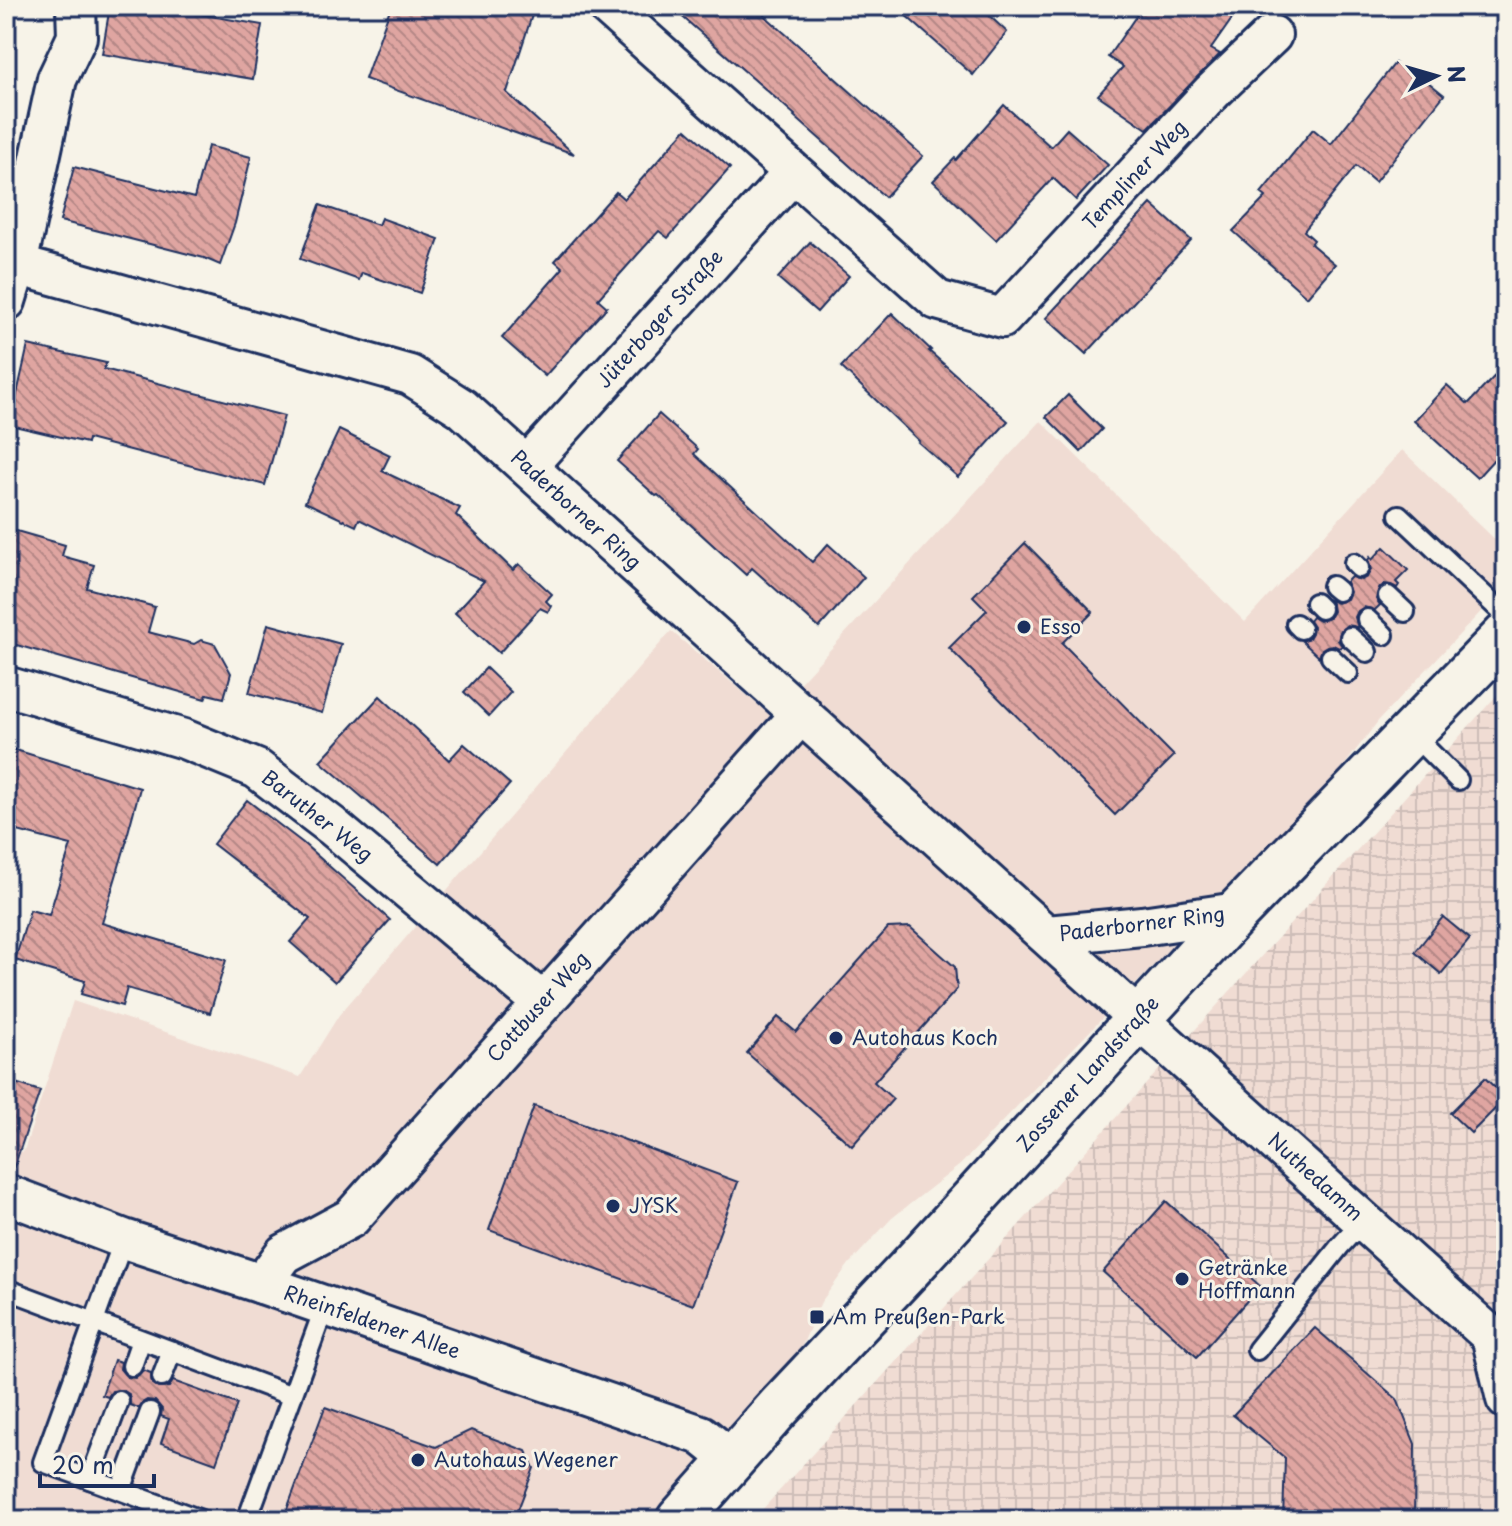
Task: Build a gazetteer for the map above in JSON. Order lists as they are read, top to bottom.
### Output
{
  "streets": {
    "main road": ["Zossener Landstraße"],
    "street": [
      "Templiner Weg",
      "Jüterboger Straße",
      "Paderborner Ring",
      "Baruther Weg",
      "Cottbuser Weg",
      "Nuthedamm",
      "Rheinfeldener Allee"
    ]
  },
  "crossings": [
    ["Templiner Weg", "Jüterboger Straße"],
    ["Jüterboger Straße", "Paderborner Ring"],
    ["Paderborner Ring", "Cottbuser Weg"],
    ["Paderborner Ring", "Zossener Landstraße"],
    ["Paderborner Ring", "Nuthedamm"],
    ["Baruther Weg", "Cottbuser Weg"],
    ["Cottbuser Weg", "Rheinfeldener Allee"],
    ["Zossener Landstraße", "Nuthedamm"],
    ["Zossener Landstraße", "Rheinfeldener Allee"]
  ],
  "places": {
    "other": [
      "Esso",
      "Autohaus Koch",
      "JYSK",
      "Getränke Hoffmann",
      "Autohaus Wegener"
    ],
    "transit": ["Am Preußen-Park"]
  },
  "scale_bar": "20 m",
  "north": "right"
}
